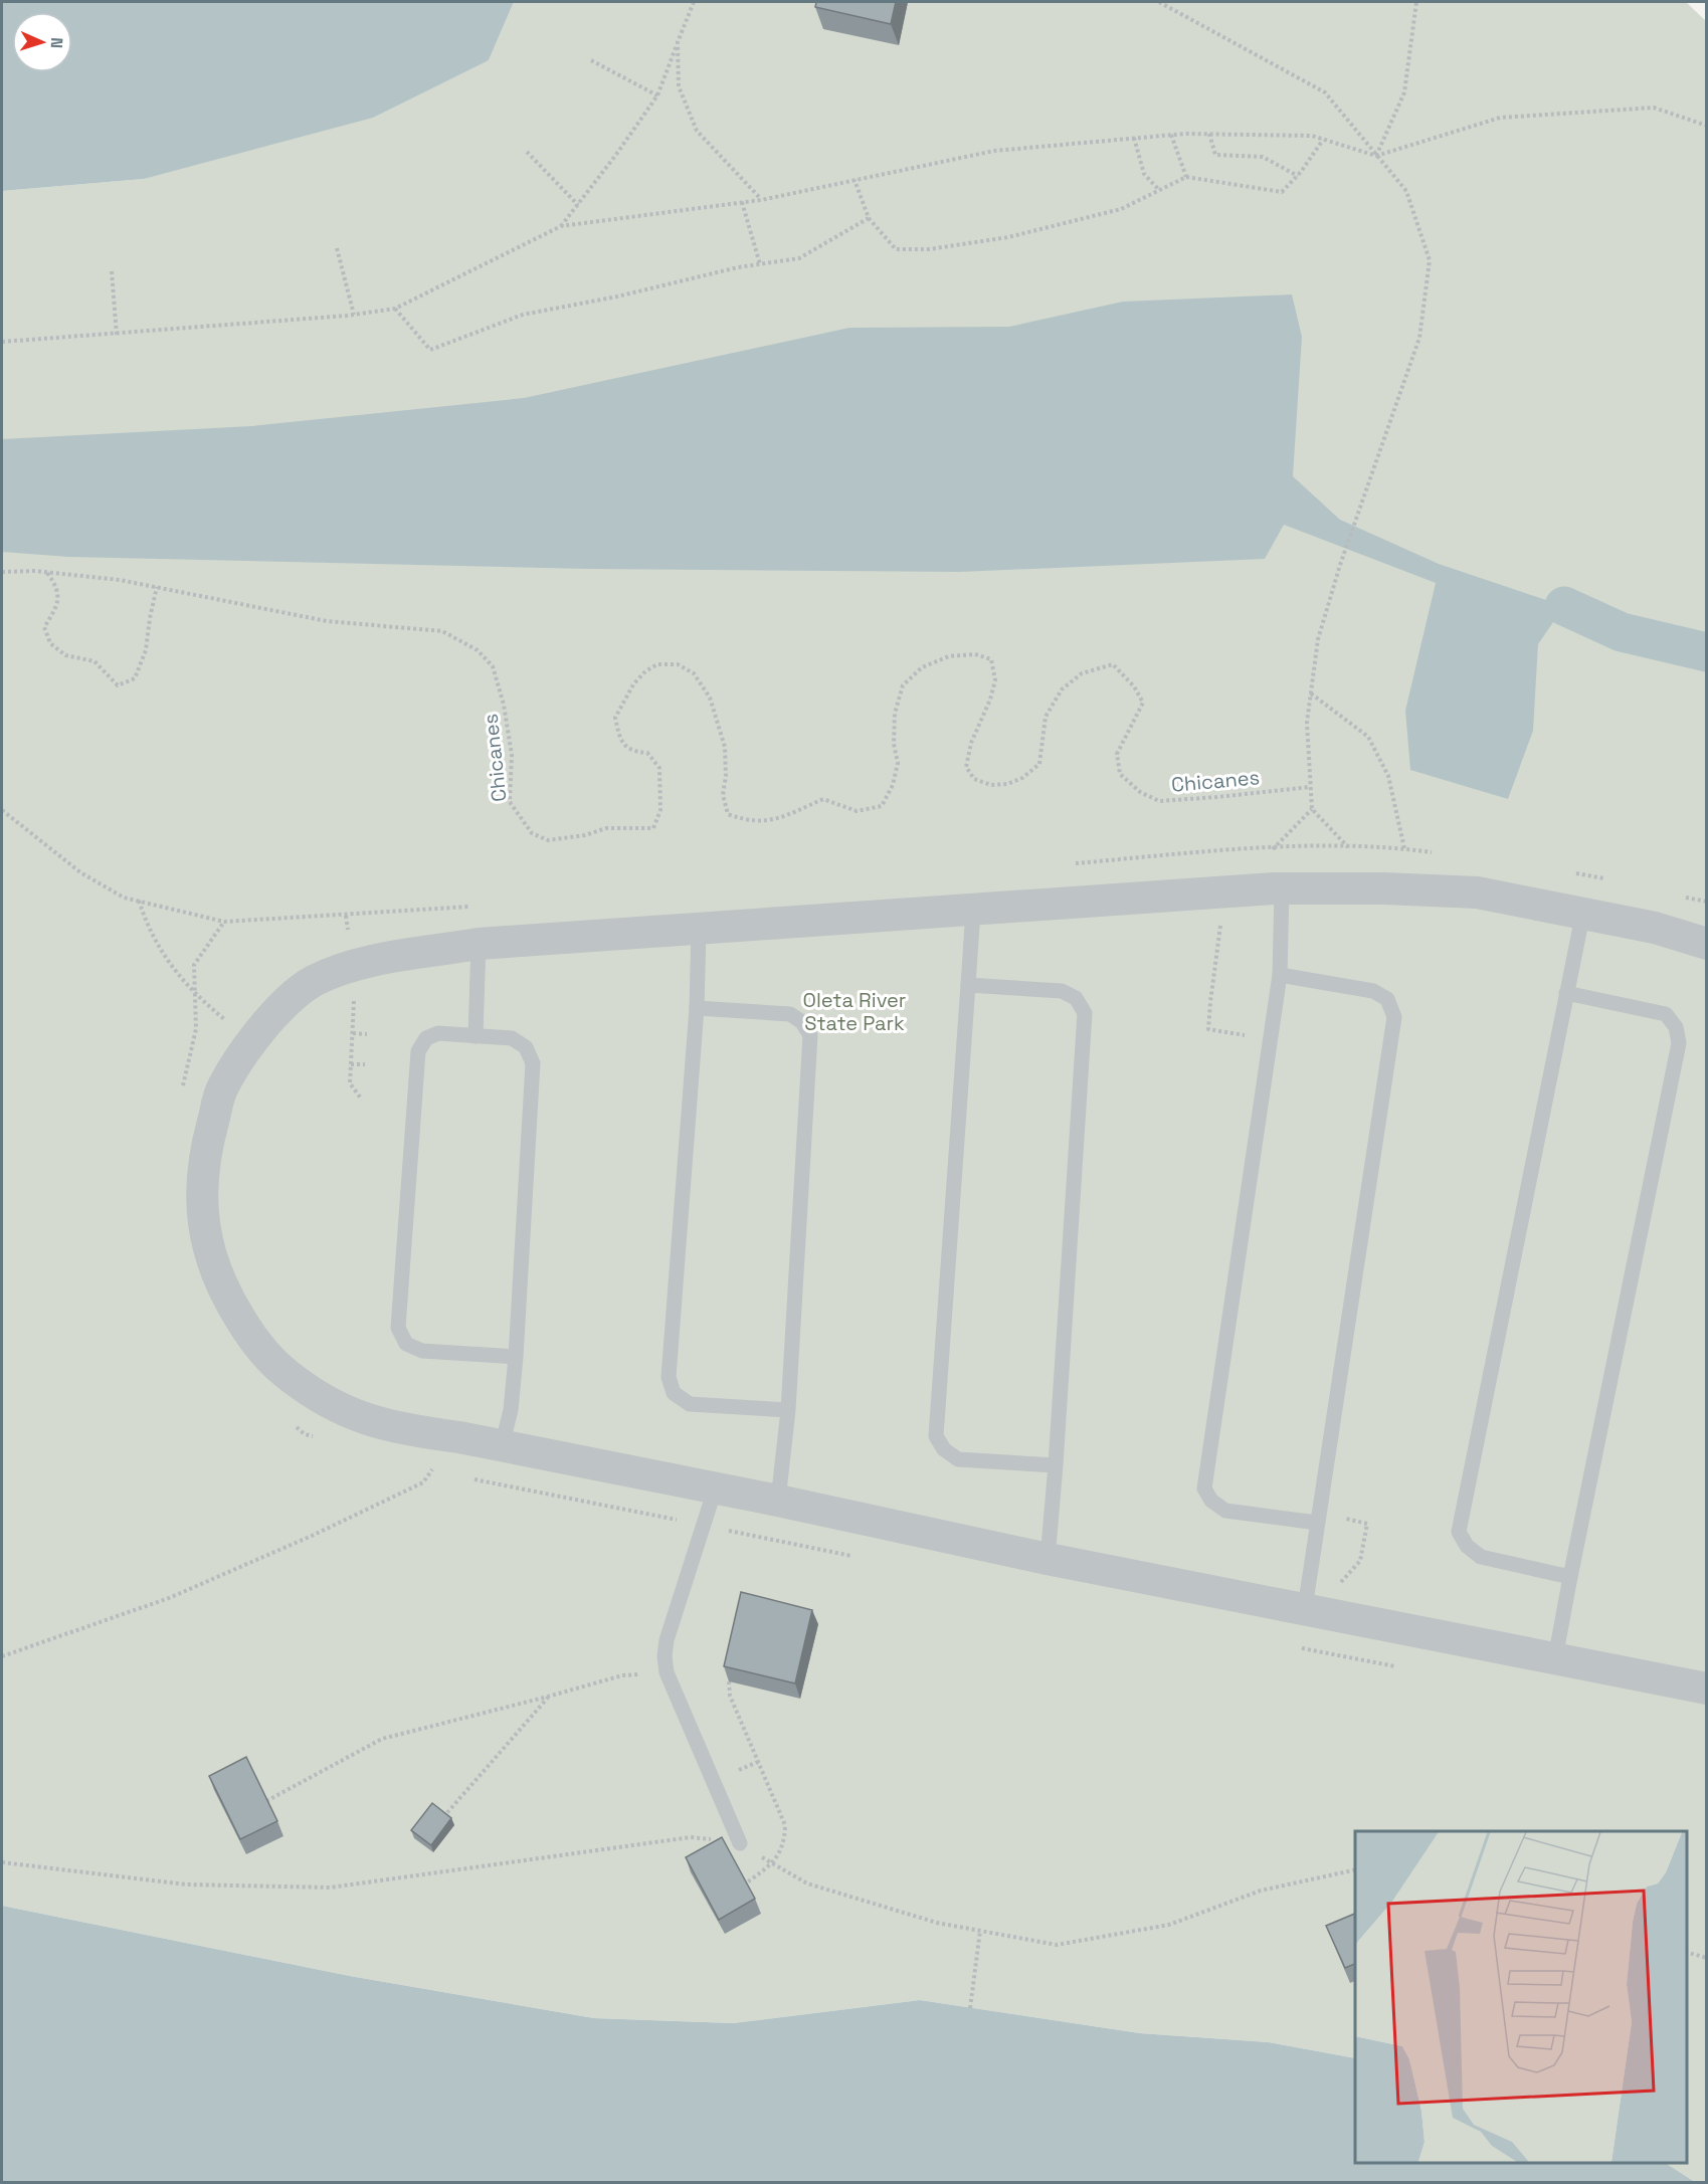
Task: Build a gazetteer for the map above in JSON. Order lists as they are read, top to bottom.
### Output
{
  "streets": {
    "path": ["Chicanes"]
  },
  "parks": ["Oleta River State Park"],
  "north": "right"
}
